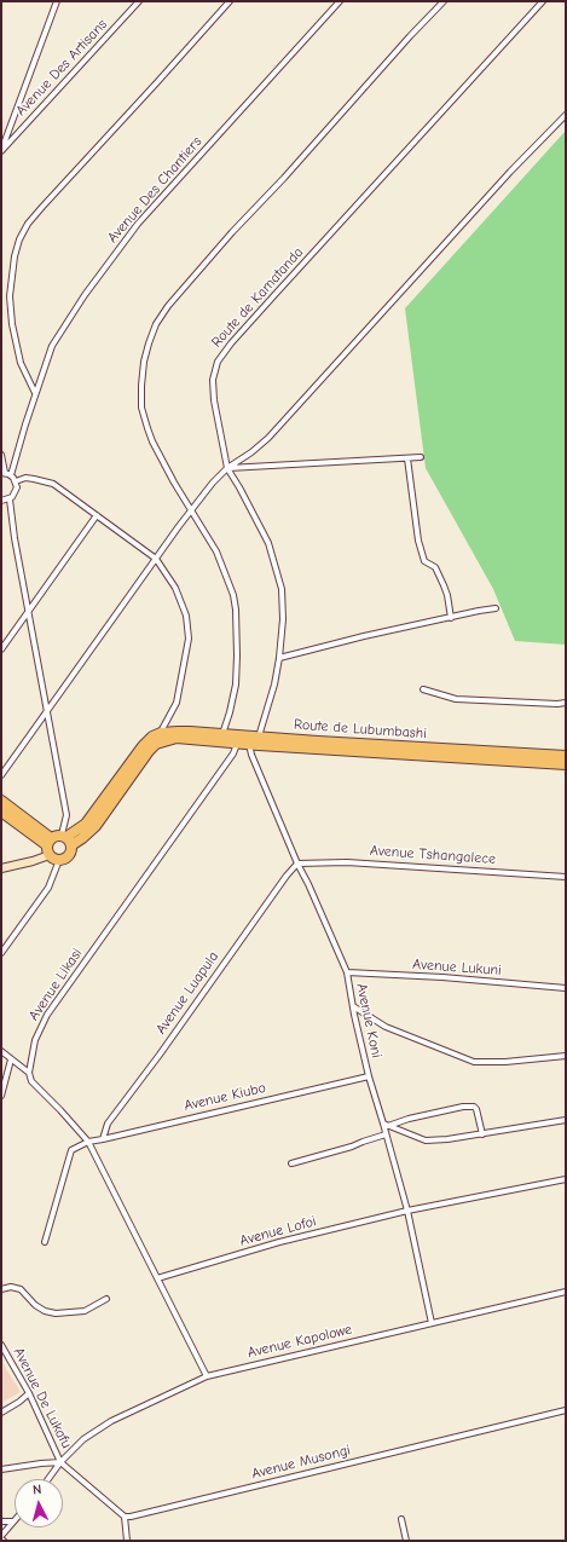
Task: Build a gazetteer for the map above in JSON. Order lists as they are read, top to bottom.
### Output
{
  "streets": {
    "highway": ["Route de Lubumbashi"],
    "street": [
      "Avenue Des Artisans",
      "Avenue Des Chantiers",
      "Route de Kamatanda",
      "Avenue Tshangalece",
      "Avenue Lukuni",
      "Avenue Likasi",
      "Avenue Luapula",
      "Avenue Koni",
      "Avenue Kiubo",
      "Avenue Lofoi",
      "Avenue Kapolowe",
      "Avenue De Lukafu",
      "Avenue Musongi"
    ]
  },
  "crossings": [
    ["Route de Kamatanda", "Route de Lubumbashi"],
    ["Route de Kamatanda", "Avenue Koni"],
    ["Route de Lubumbashi", "Avenue Likasi"],
    ["Route de Lubumbashi", "Avenue Koni"],
    ["Avenue Tshangalece", "Avenue Luapula"],
    ["Avenue Tshangalece", "Avenue Koni"],
    ["Avenue Lukuni", "Avenue Koni"],
    ["Avenue Luapula", "Avenue Koni"],
    ["Avenue Luapula", "Avenue Kiubo"],
    ["Avenue Koni", "Avenue Kiubo"],
    ["Avenue Koni", "Avenue Lofoi"],
    ["Avenue Koni", "Avenue Kapolowe"],
    ["Avenue Kapolowe", "Avenue De Lukafu"]
  ],
  "north": "top"
}
